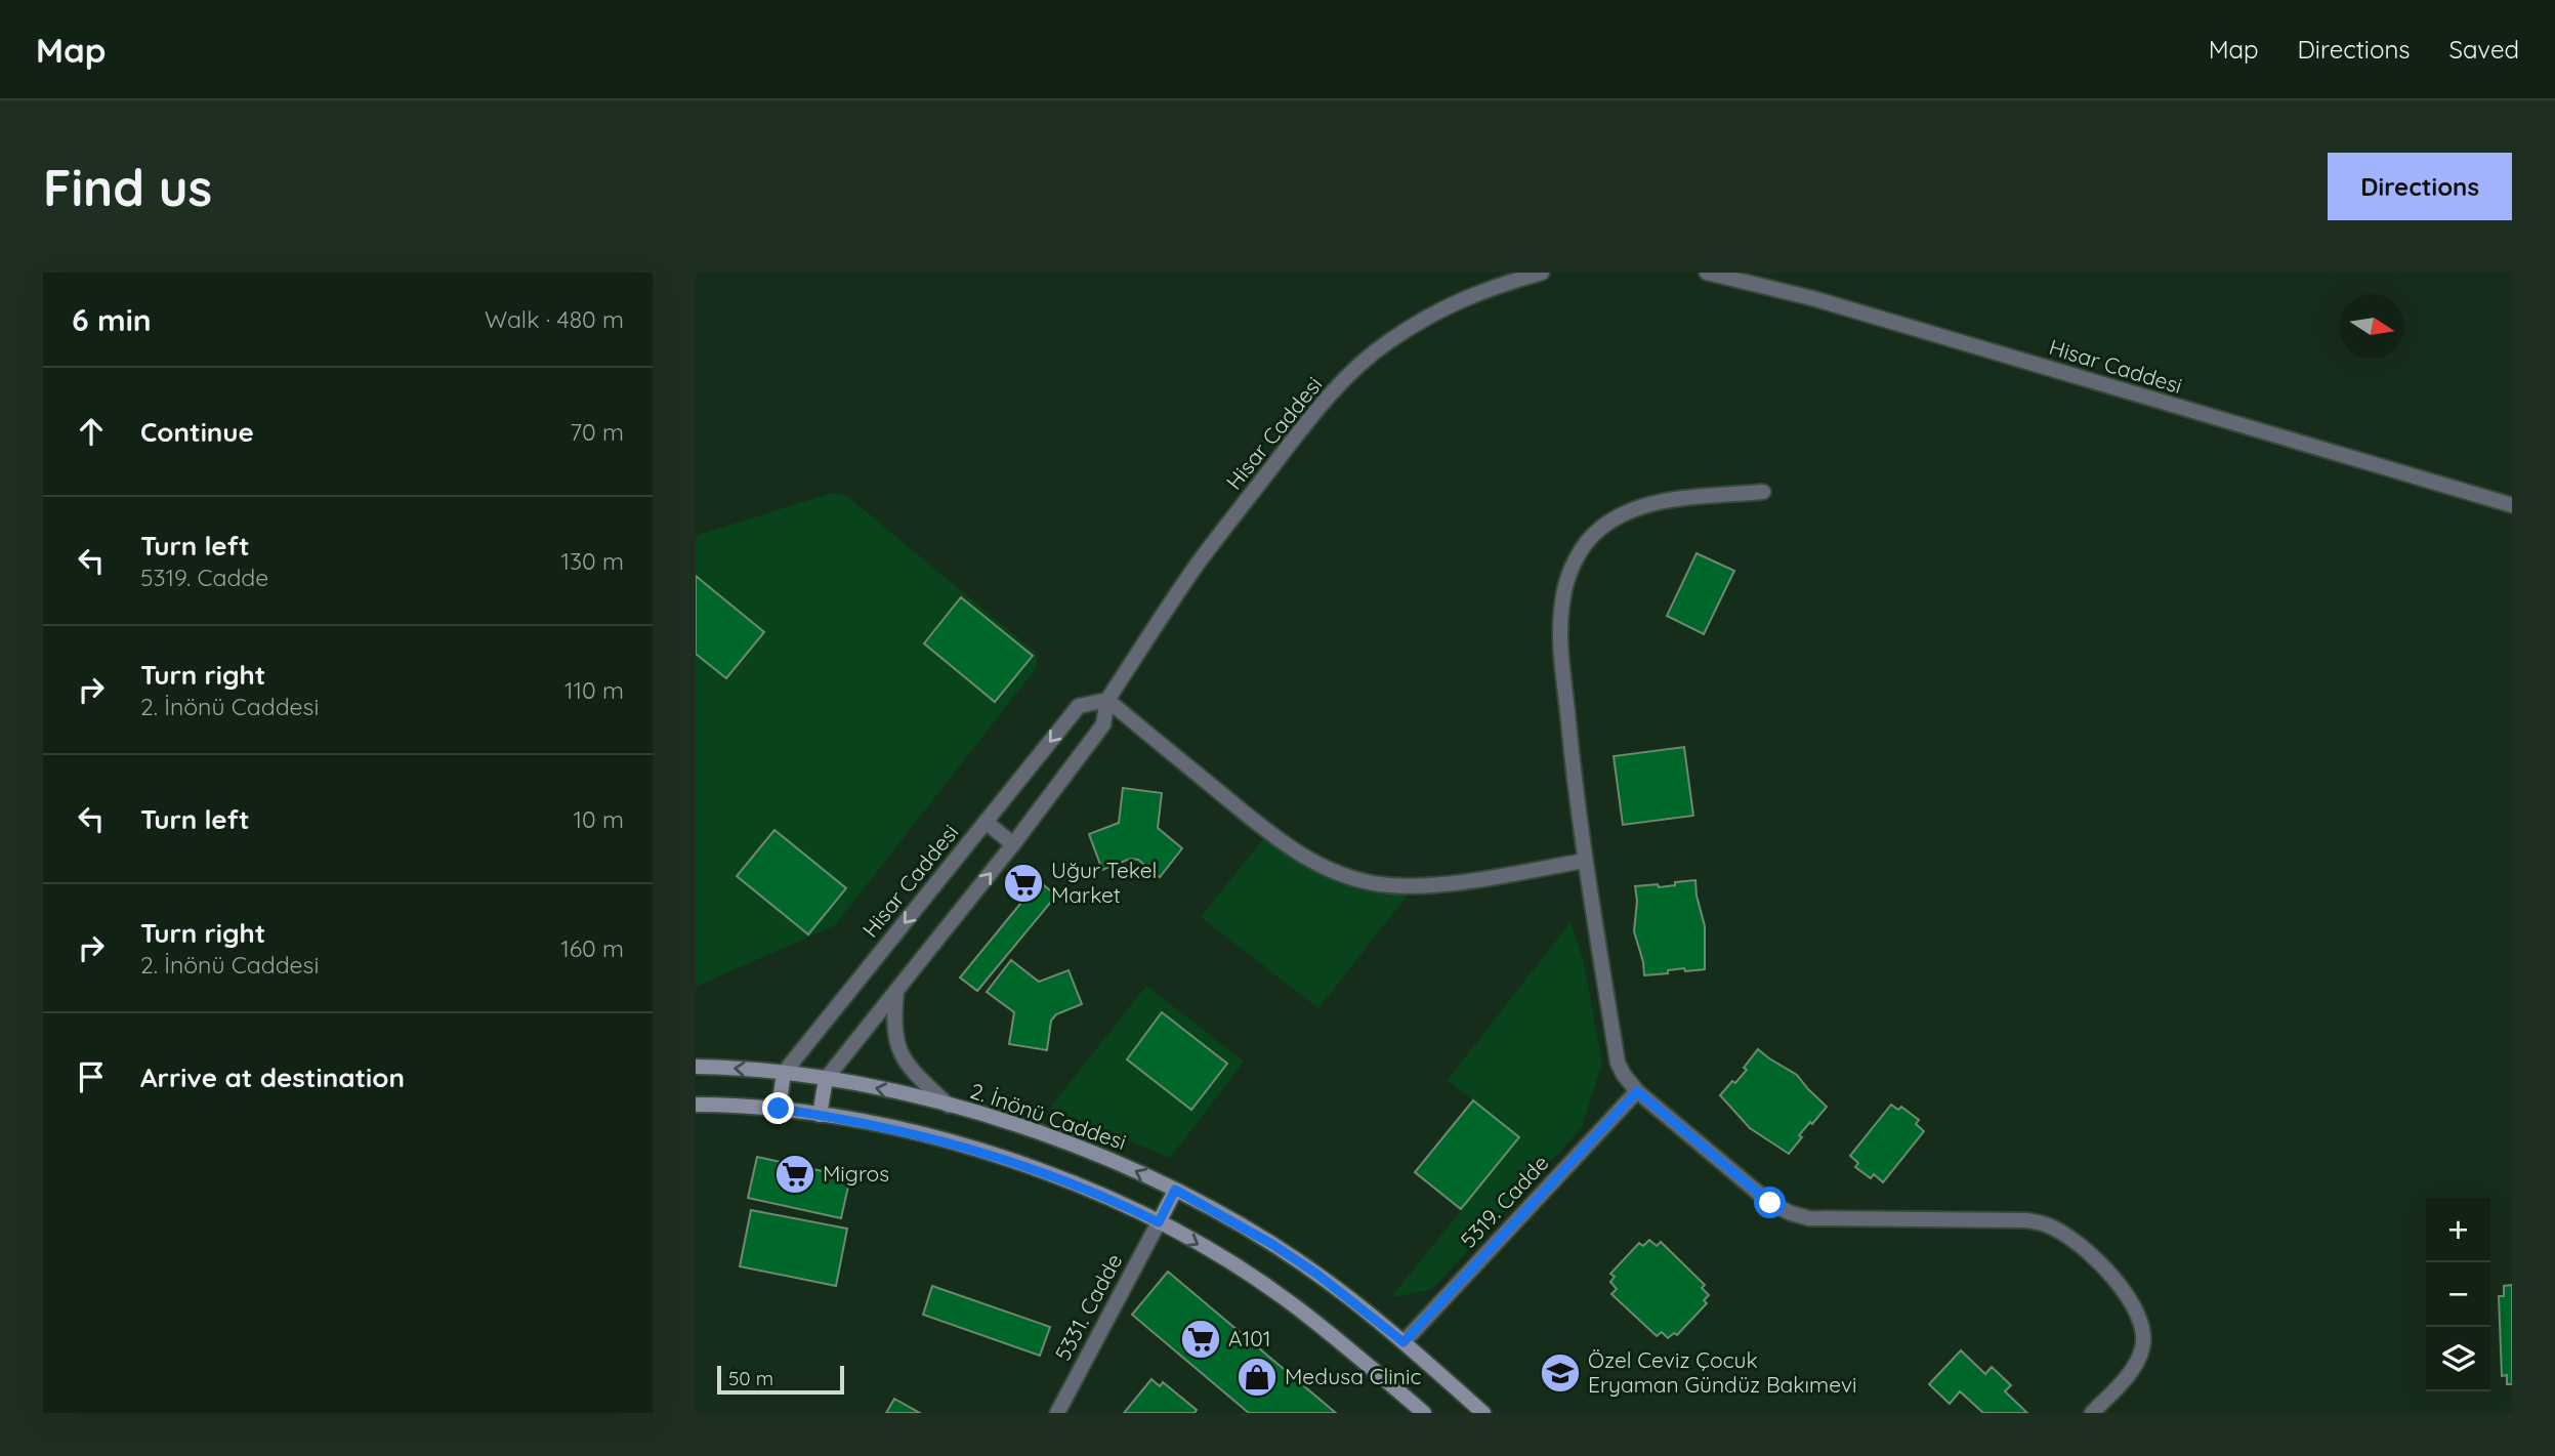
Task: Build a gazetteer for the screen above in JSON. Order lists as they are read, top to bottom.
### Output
{
  "streets": {
    "main road": ["2. İnönü Caddesi"],
    "street": ["Hisar Caddesi", "5319. Cadde", "5331. Cadde"]
  },
  "crossings": [
    ["Hisar Caddesi", "2. İnönü Caddesi"],
    ["2. İnönü Caddesi", "5319. Cadde"]
  ],
  "places": {
    "supermarket": ["Uğur Tekel Market", "Migros", "A101"],
    "school or university": ["Özel Ceviz Çocuk Eryaman Gündüz Bakımevi"],
    "shop": ["Medusa Clinic"]
  },
  "scale_bar": "50 m",
  "north": "right",
  "page": {
    "header": "Map",
    "nav": ["Map", "Directions", "Saved"],
    "buttons": "Directions",
    "title": "Find us",
    "heading": ["6 min", "Walk · 480 m"],
    "list": [
      ["Continue", "70 m"],
      ["Turn left", "5319. Cadde", "130 m"],
      ["Turn right", "2. İnönü Caddesi", "110 m"],
      ["Turn left", "10 m"],
      ["Turn right", "2. İnönü Caddesi", "160 m"],
      "Arrive at destination"
    ],
    "map_buttons": ["+", "−"],
    "scale": "50 m"
  }
}
